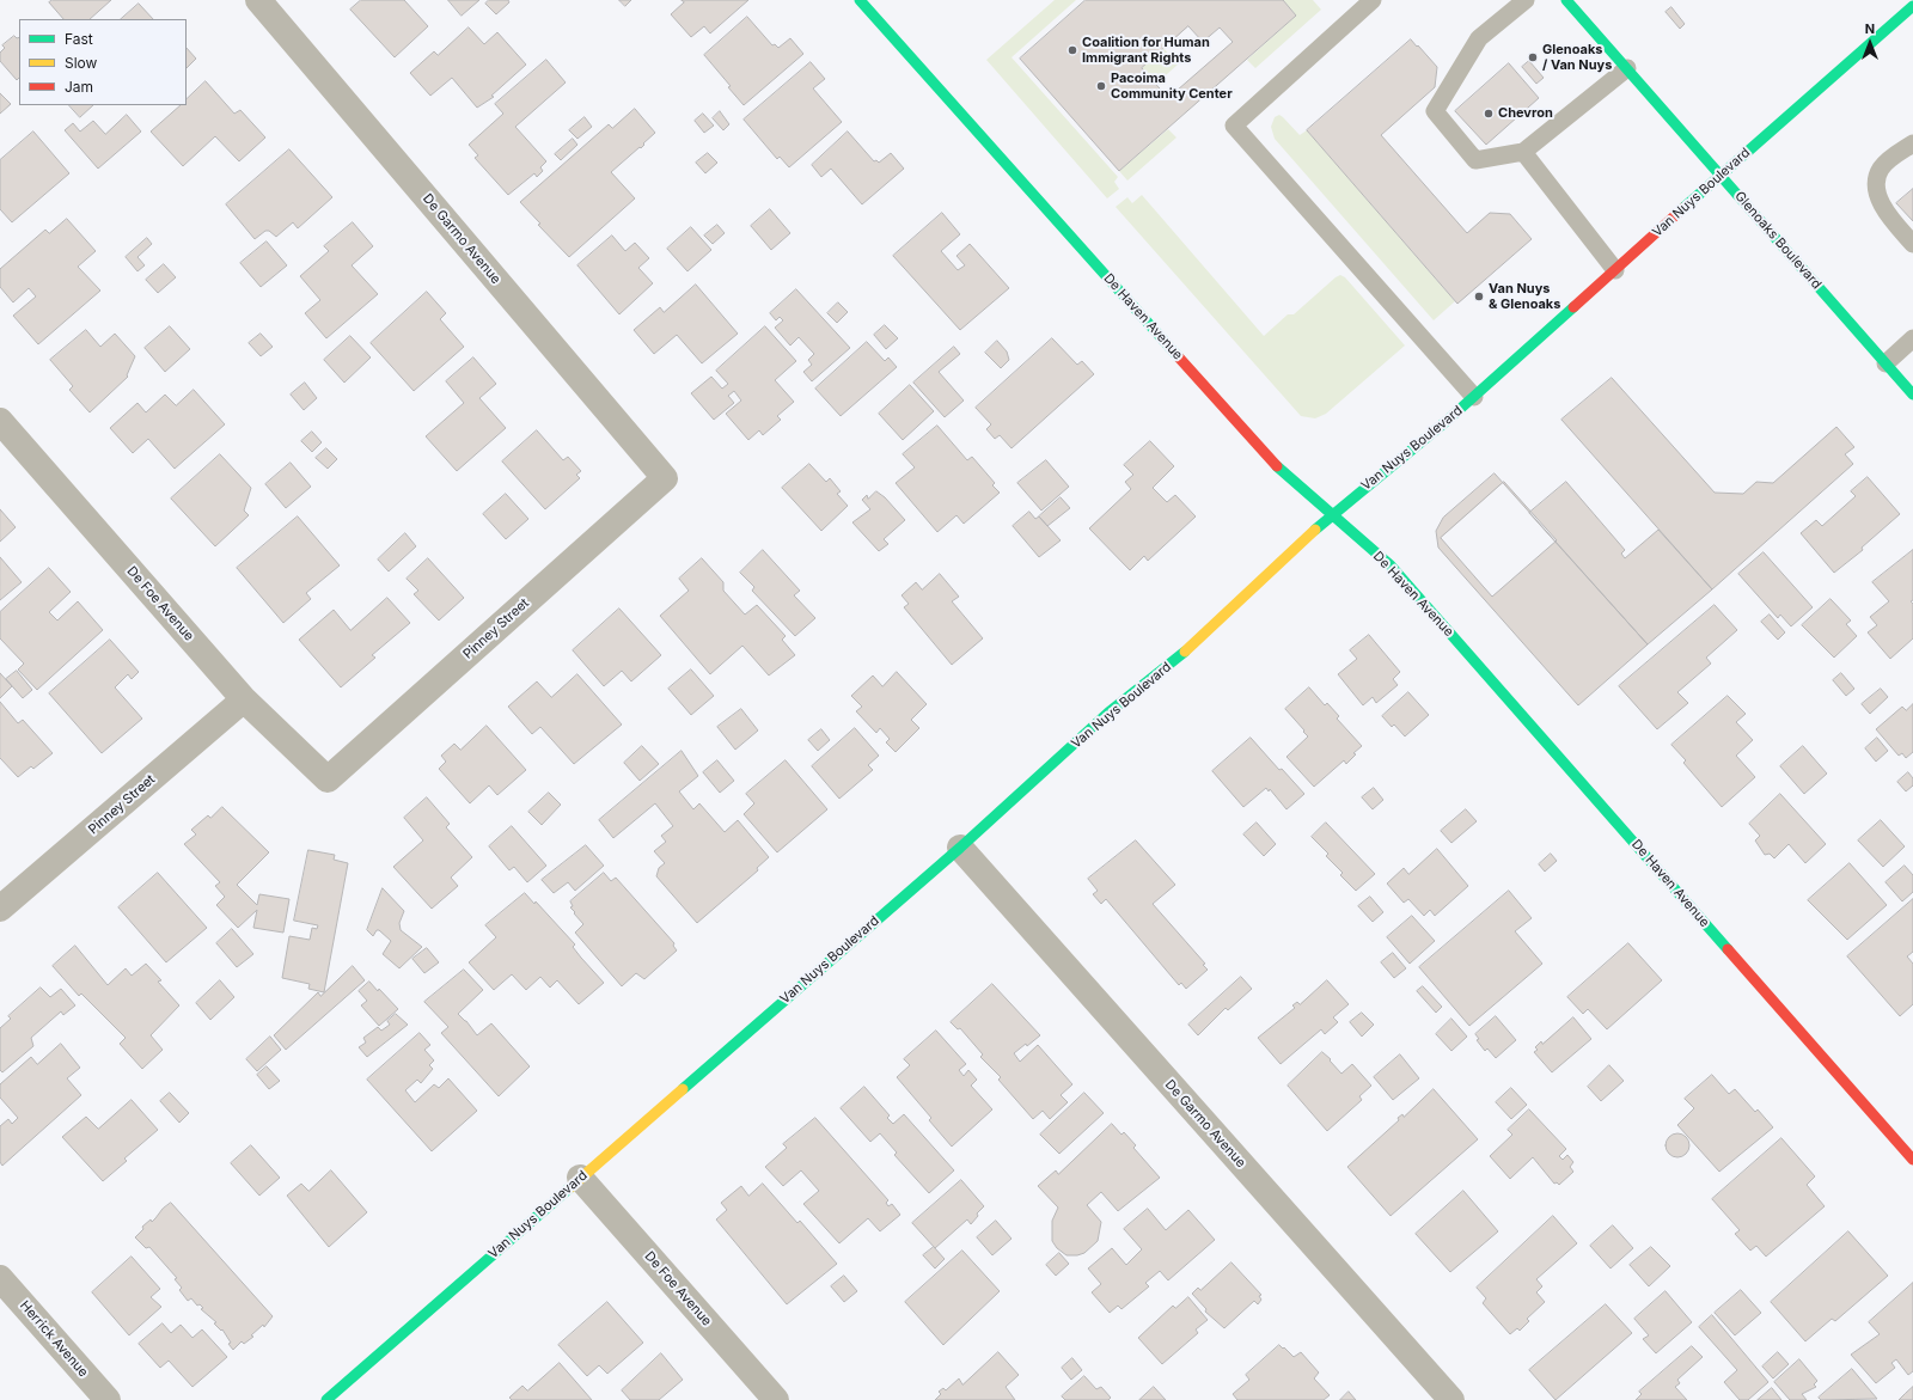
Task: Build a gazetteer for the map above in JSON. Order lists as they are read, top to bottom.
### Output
{
  "streets": {
    "main road": ["Van Nuys Boulevard", "Glenoaks Boulevard", "De Haven Avenue"],
    "street": [
      "De Garmo Avenue",
      "De Foe Avenue",
      "Pinney Street",
      "Herrick Avenue"
    ]
  },
  "crossings": [
    ["Van Nuys Boulevard", "De Garmo Avenue"],
    ["Van Nuys Boulevard", "Glenoaks Boulevard"],
    ["Van Nuys Boulevard", "De Haven Avenue"],
    ["Van Nuys Boulevard", "De Foe Avenue"],
    ["De Garmo Avenue", "Pinney Street"],
    ["De Foe Avenue", "Pinney Street"]
  ],
  "places": [
    "Coalition for Human Immigrant Rights",
    "Glenoaks / Van Nuys",
    "Pacoima Community Center",
    "Chevron",
    "Van Nuys & Glenoaks"
  ],
  "legend": ["Fast", "Slow", "Jam"],
  "north": "top"
}
